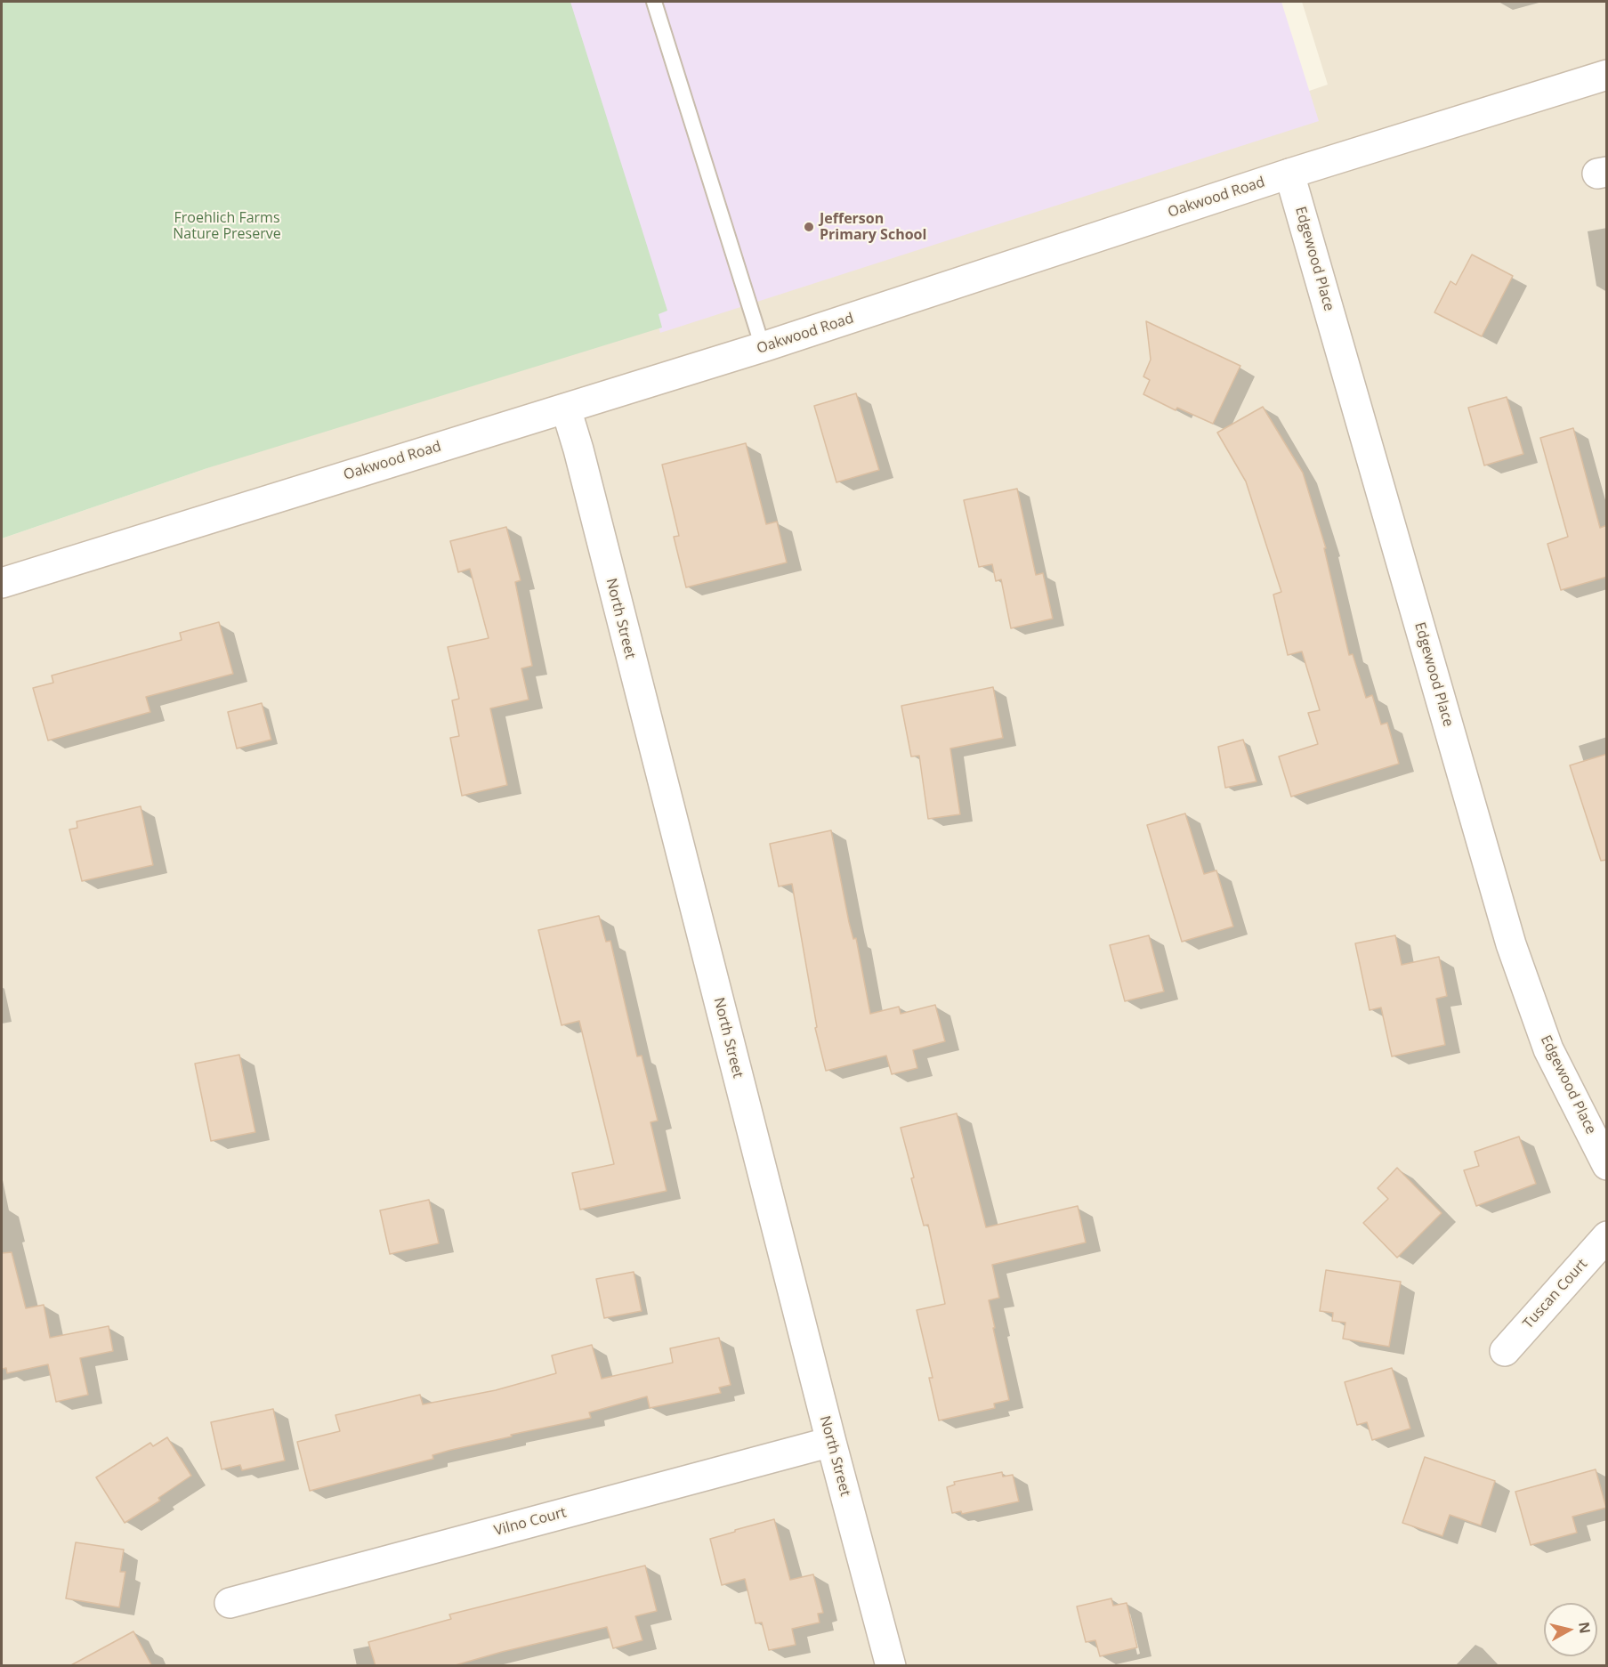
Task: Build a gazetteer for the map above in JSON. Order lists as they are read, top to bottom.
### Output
{
  "streets": {
    "street": [
      "Oakwood Road",
      "Edgewood Place",
      "North Street",
      "Tuscan Court",
      "Vilno Court"
    ]
  },
  "crossings": [
    ["Oakwood Road", "Edgewood Place"],
    ["Oakwood Road", "North Street"],
    ["North Street", "Vilno Court"]
  ],
  "parks": ["Froehlich Farms Nature Preserve"],
  "places": ["Jefferson Primary School"],
  "north": "right"
}
